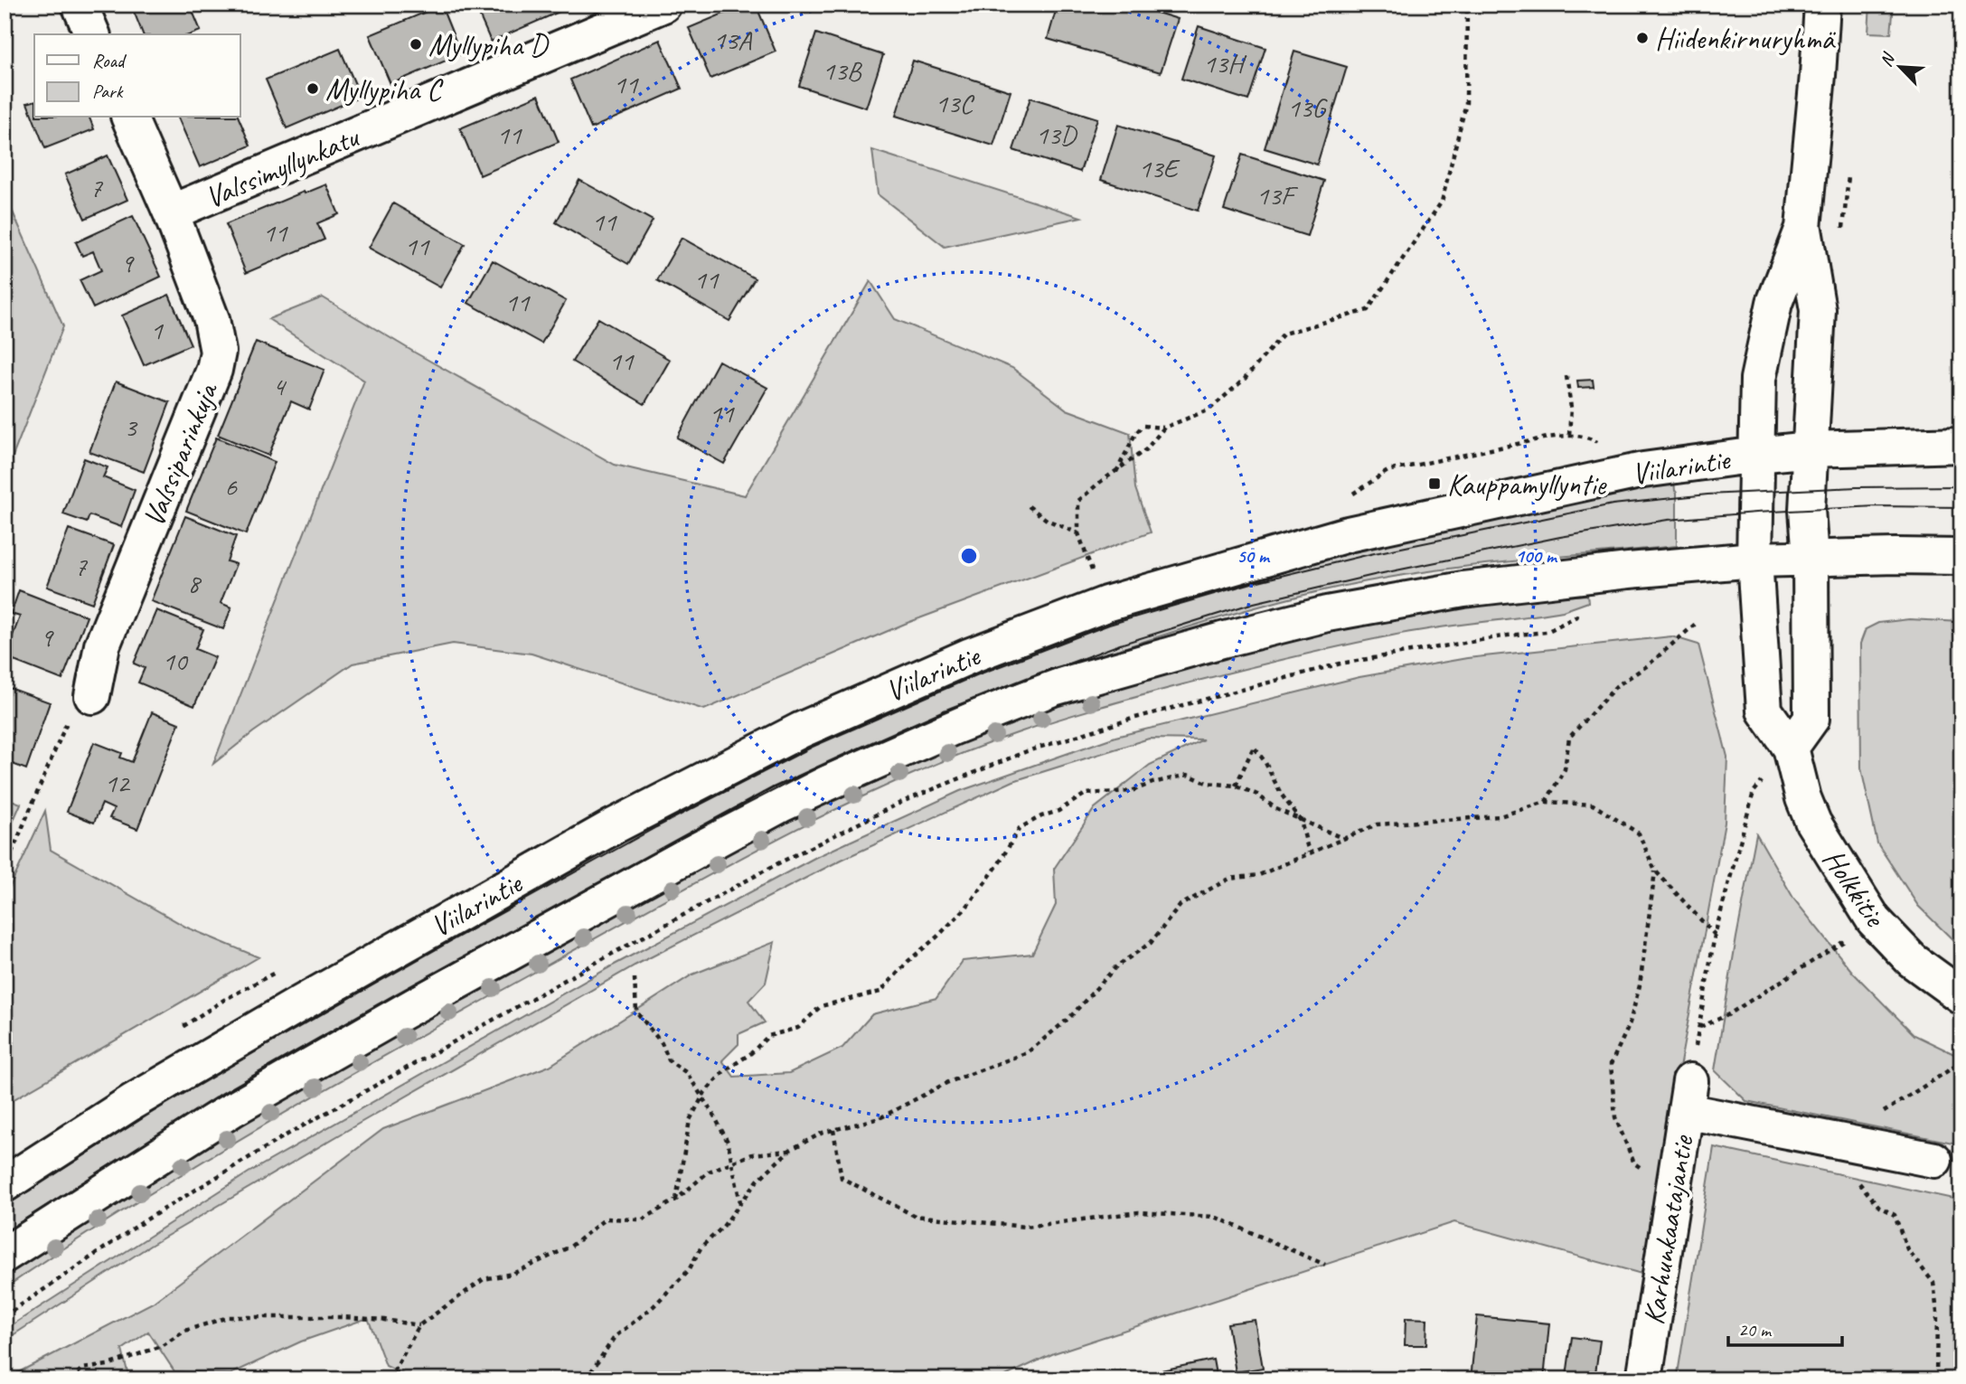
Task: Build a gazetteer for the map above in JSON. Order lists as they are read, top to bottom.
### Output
{
  "streets": {
    "main road": [
      "Valssimyllynkatu",
      "Valssiparinkuja",
      "Viilarintie",
      "Holkkitie",
      "Karhunkaatajantie"
    ]
  },
  "crossings": [
    ["Valssimyllynkatu", "Valssiparinkuja"],
    ["Viilarintie", "Holkkitie"]
  ],
  "places": {
    "other": ["Hiidenkirnuryhmä", "Myllypiha D", "Myllypiha C"],
    "transit": ["Kauppamyllyntie"]
  },
  "house_numbers": [
    "13A",
    "13H",
    "13B",
    "11",
    "13C",
    "13G",
    "11",
    "13D",
    "13E",
    "7",
    "13F",
    "11",
    "11",
    "11",
    "9",
    "11",
    "11",
    "1",
    "11",
    "4",
    "11",
    "3",
    "6",
    "7",
    "8",
    "9",
    "10",
    "12"
  ],
  "legend": ["Road", "Park"],
  "scale_bar": "20 m",
  "north": "top left",
  "rings": ["50 m", "100 m"]
}
